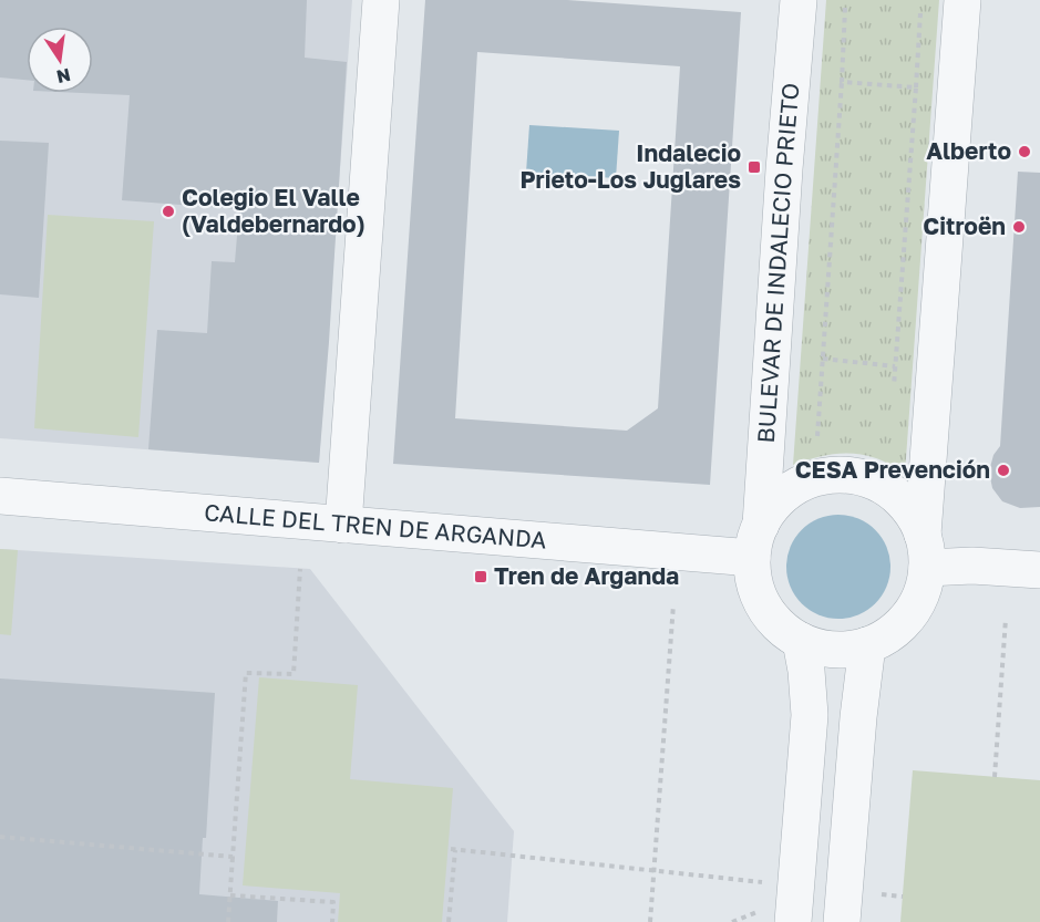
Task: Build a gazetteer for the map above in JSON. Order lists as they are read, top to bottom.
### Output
{
  "streets": {
    "street": ["BULEVAR DE INDALECIO PRIETO", "CALLE DEL TREN DE ARGANDA"]
  },
  "crossings": [
    ["BULEVAR DE INDALECIO PRIETO", "CALLE DEL TREN DE ARGANDA"]
  ],
  "places": {
    "other": [
      "Alberto",
      "Colegio El Valle (Valdebernardo)",
      "Citroën",
      "CESA Prevención"
    ],
    "transit": ["Indalecio Prieto-Los Juglares", "Tren de Arganda"]
  },
  "north": "bottom"
}
